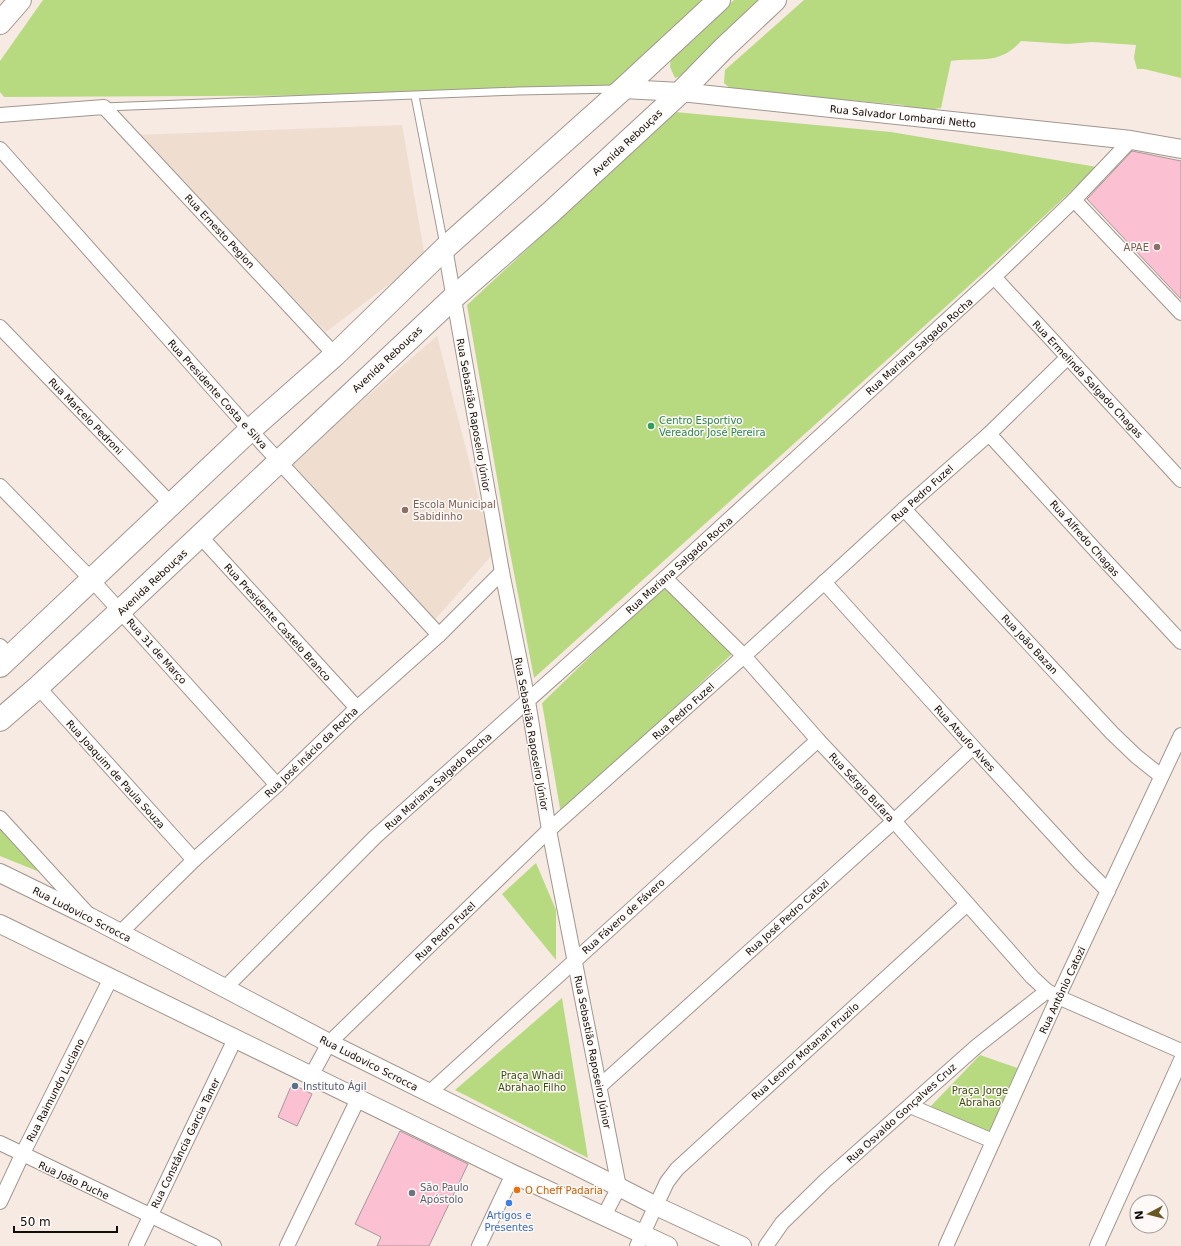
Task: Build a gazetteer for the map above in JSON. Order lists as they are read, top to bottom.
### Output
{
  "streets": {
    "main road": ["Avenida Rebouças"],
    "street": [
      "Rua Salvador Lombardi Netto",
      "Rua Ernesto Pegion",
      "Rua Mariana Salgado Rocha",
      "Rua Ermelinda Salgado Chagas",
      "Rua Presidente Costa e Silva",
      "Rua Sebastião Raposeiro Júnior",
      "Rua Marcelo Pedroni",
      "Rua Pedro Fuzel",
      "Rua Alfredo Chagas",
      "Rua Presidente Castelo Branco",
      "Rua João Bazan",
      "Rua 31 de Março",
      "Rua Ataufo Alves",
      "Rua José Inácio da Rocha",
      "Rua Joaquim de Paula Souza",
      "Rua Sérgio Bufara",
      "Rua Ludovico Scrocca",
      "Rua Fávero de Fávero",
      "Rua José Pedro Catozi",
      "Rua Antônio Catozi",
      "Rua Leonor Motanari Pruzilo",
      "Rua Raimundo Luciano",
      "Rua Osvaldo Gonçalves Cruz",
      "Rua Constância Garcia Taner",
      "Rua João Puche"
    ]
  },
  "crossings": [
    ["Rua Salvador Lombardi Netto", "Avenida Rebouças"],
    ["Rua Salvador Lombardi Netto", "Rua Mariana Salgado Rocha"],
    ["Avenida Rebouças", "Rua Presidente Costa e Silva"],
    ["Avenida Rebouças", "Rua Sebastião Raposeiro Júnior"],
    ["Avenida Rebouças", "Rua Presidente Castelo Branco"],
    ["Avenida Rebouças", "Rua 31 de Março"],
    ["Avenida Rebouças", "Rua Joaquim de Paula Souza"],
    ["Rua Mariana Salgado Rocha", "Rua Ermelinda Salgado Chagas"],
    ["Rua Mariana Salgado Rocha", "Rua Sebastião Raposeiro Júnior"],
    ["Rua Mariana Salgado Rocha", "Rua Sérgio Bufara"],
    ["Rua Mariana Salgado Rocha", "Rua Ludovico Scrocca"],
    ["Rua Ermelinda Salgado Chagas", "Rua Pedro Fuzel"],
    ["Rua Presidente Costa e Silva", "Rua José Inácio da Rocha"],
    ["Rua Sebastião Raposeiro Júnior", "Rua Pedro Fuzel"],
    ["Rua Sebastião Raposeiro Júnior", "Rua José Inácio da Rocha"],
    ["Rua Sebastião Raposeiro Júnior", "Rua Ludovico Scrocca"],
    ["Rua Sebastião Raposeiro Júnior", "Rua Fávero de Fávero"],
    ["Rua Sebastião Raposeiro Júnior", "Rua José Pedro Catozi"],
    ["Rua Pedro Fuzel", "Rua Alfredo Chagas"],
    ["Rua Pedro Fuzel", "Rua João Bazan"],
    ["Rua Pedro Fuzel", "Rua Ataufo Alves"],
    ["Rua Pedro Fuzel", "Rua Sérgio Bufara"],
    ["Rua Pedro Fuzel", "Rua Ludovico Scrocca"],
    ["Rua Presidente Castelo Branco", "Rua José Inácio da Rocha"],
    ["Rua João Bazan", "Rua Antônio Catozi"],
    ["Rua 31 de Março", "Rua José Inácio da Rocha"],
    ["Rua Ataufo Alves", "Rua José Pedro Catozi"],
    ["Rua Ataufo Alves", "Rua Antônio Catozi"],
    ["Rua José Inácio da Rocha", "Rua Joaquim de Paula Souza"],
    ["Rua José Inácio da Rocha", "Rua Ludovico Scrocca"],
    ["Rua Sérgio Bufara", "Rua Fávero de Fávero"],
    ["Rua Sérgio Bufara", "Rua José Pedro Catozi"],
    ["Rua Sérgio Bufara", "Rua Antônio Catozi"],
    ["Rua Sérgio Bufara", "Rua Leonor Motanari Pruzilo"],
    ["Rua Sérgio Bufara", "Rua Osvaldo Gonçalves Cruz"],
    ["Rua Ludovico Scrocca", "Rua Fávero de Fávero"],
    ["Rua Ludovico Scrocca", "Rua Leonor Motanari Pruzilo"],
    ["Rua Antônio Catozi", "Rua Osvaldo Gonçalves Cruz"],
    ["Rua Raimundo Luciano", "Rua João Puche"],
    ["Rua Constância Garcia Taner", "Rua João Puche"]
  ],
  "parks": ["Praça Whadi Abrahao Filho", "Praça Jorge Abrahao"],
  "places": [
    "APAE",
    "Centro Esportivo Vereador José Pereira",
    "Escola Municipal Sabidinho",
    "Instituto Ágil",
    "O Cheff Padaria",
    "São Paulo Apóstolo",
    "Artigos e Presentes"
  ],
  "scale_bar": "50 m",
  "north": "left"
}
